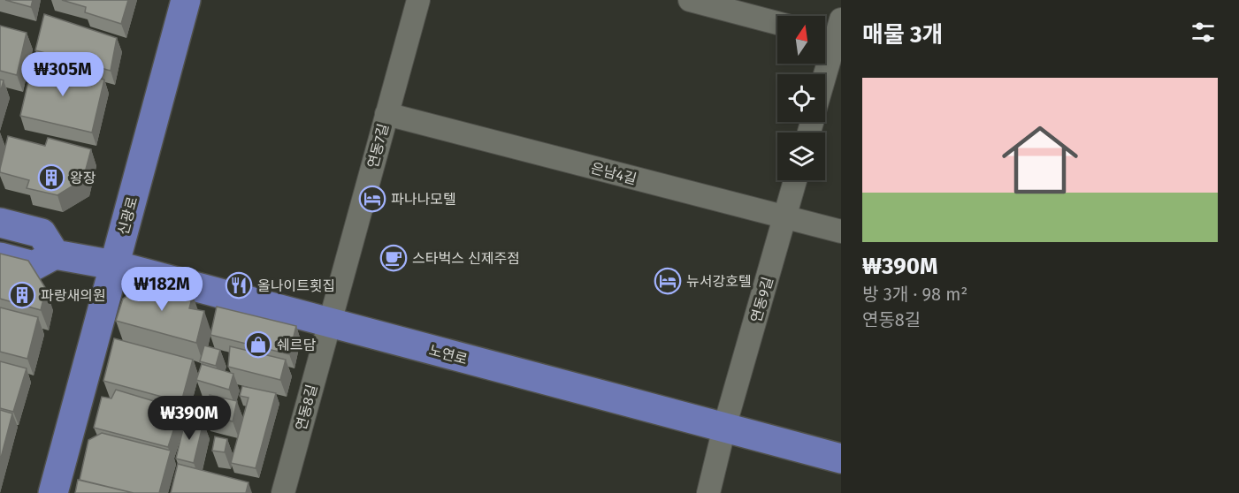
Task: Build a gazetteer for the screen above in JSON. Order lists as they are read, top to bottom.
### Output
{
  "streets": {
    "main road": ["신광로", "노연로"],
    "street": [
      "연동7길",
      "은남4길",
      "연동9길",
      "연동8길"
    ]
  },
  "crossings": [
    ["연동7길", "은남4길"],
    ["연동7길", "노연로"],
    ["연동7길", "연동8길"],
    ["은남4길", "연동9길"],
    ["신광로", "노연로"],
    ["연동9길", "노연로"],
    ["노연로", "연동8길"]
  ],
  "places": {
    "building": ["왕장", "파랑새의원"],
    "hotel": ["파나나모텔", "뉴서강호텔"],
    "cafe": ["스타벅스 신제주점"],
    "restaurant": ["올나이트횟집"],
    "shop": ["쉐르담"]
  },
  "north": "top",
  "page": {
    "heading": "매물 3개",
    "price": ["₩305M", "₩182M", "₩390M"],
    "list": [
      {
        "name": "₩390M",
        "note": "방 3개 · 98 m² · 연동8길"
      }
    ]
  }
}
